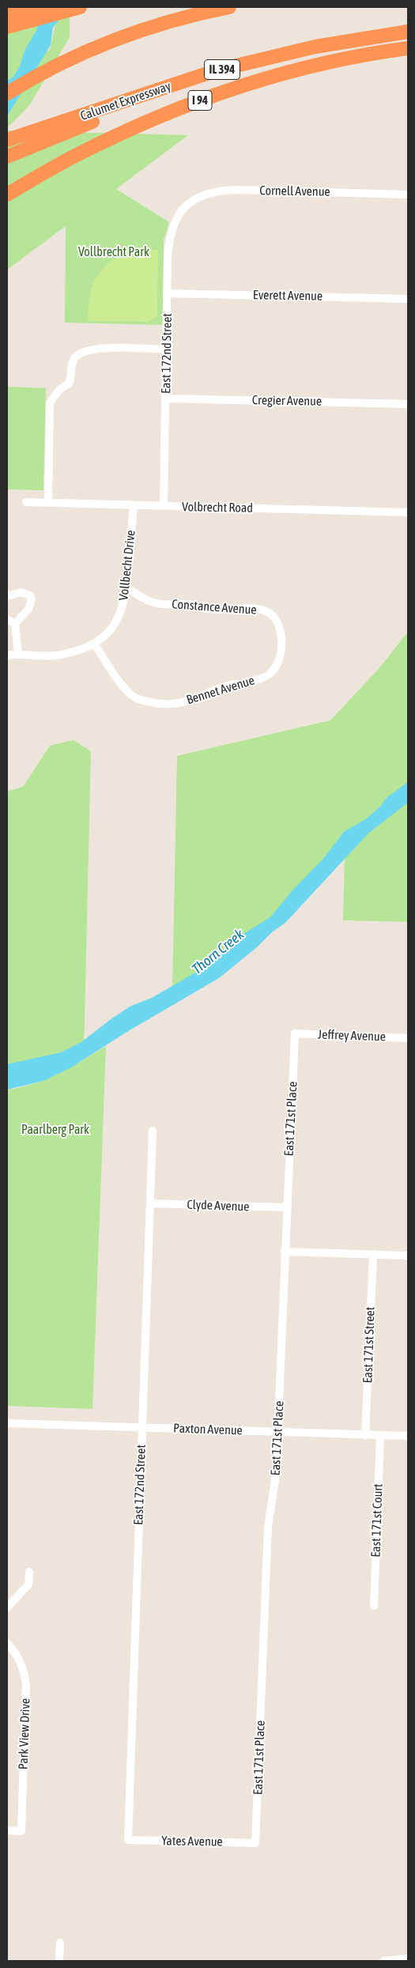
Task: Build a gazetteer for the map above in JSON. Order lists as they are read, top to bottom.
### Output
{
  "streets": {
    "highway": ["IL 394", "I 94", "Calumet Expressway"],
    "street": [
      "Cornell Avenue",
      "Everett Avenue",
      "East 172nd Street",
      "Cregier Avenue",
      "Volbrecht Road",
      "Vollbecht Drive",
      "Constance Avenue",
      "Bennet Avenue",
      "Jeffrey Avenue",
      "East 171st Place",
      "Clyde Avenue",
      "East 171st Street",
      "Paxton Avenue",
      "East 171st Court",
      "Park View Drive",
      "Yates Avenue"
    ]
  },
  "crossings": [
    ["Cornell Avenue", "East 172nd Street"],
    ["Everett Avenue", "East 172nd Street"],
    ["East 172nd Street", "Cregier Avenue"],
    ["East 172nd Street", "Volbrecht Road"],
    ["East 172nd Street", "Clyde Avenue"],
    ["East 172nd Street", "Paxton Avenue"],
    ["East 172nd Street", "Yates Avenue"],
    ["Volbrecht Road", "Vollbecht Drive"],
    ["Vollbecht Drive", "Constance Avenue"],
    ["Vollbecht Drive", "Bennet Avenue"],
    ["Constance Avenue", "Bennet Avenue"],
    ["Jeffrey Avenue", "East 171st Place"],
    ["East 171st Place", "Clyde Avenue"],
    ["East 171st Place", "Paxton Avenue"],
    ["East 171st Place", "Yates Avenue"],
    ["East 171st Street", "Paxton Avenue"],
    ["Paxton Avenue", "East 171st Court"]
  ],
  "water": ["Thorn Creek"],
  "parks": ["Vollbrecht Park", "Paarlberg Park"]
}
